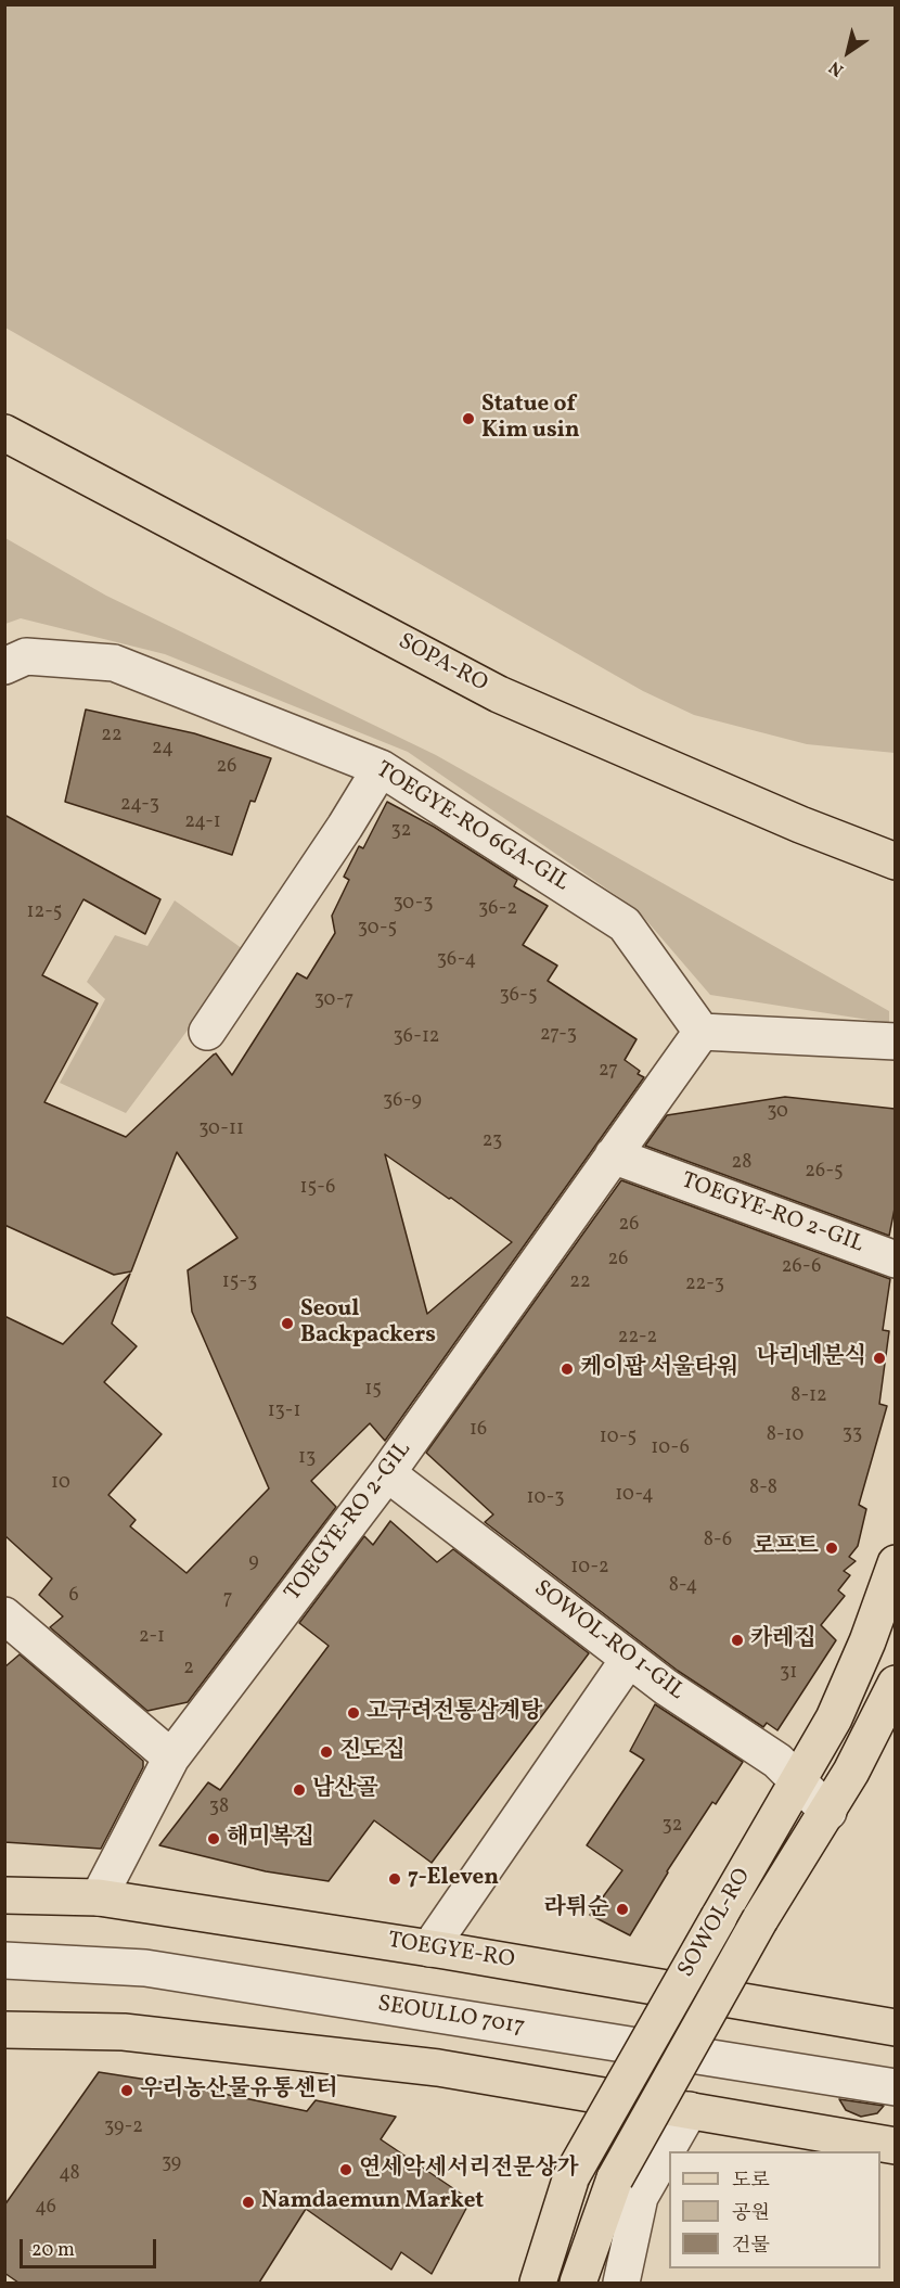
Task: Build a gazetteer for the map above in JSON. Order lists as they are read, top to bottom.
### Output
{
  "streets": {
    "main road": ["SOPA-RO", "SOWOL-RO", "TOEGYE-RO"],
    "street": [
      "TOEGYE-RO 6GA-GIL",
      "TOEGYE-RO 2-GIL",
      "SOWOL-RO 1-GIL",
      "SEOULLO 7017"
    ]
  },
  "crossings": [
    ["TOEGYE-RO 6GA-GIL", "TOEGYE-RO 2-GIL"],
    ["TOEGYE-RO 2-GIL", "SOWOL-RO 1-GIL"],
    ["TOEGYE-RO 2-GIL", "TOEGYE-RO"],
    ["SOWOL-RO 1-GIL", "SOWOL-RO"]
  ],
  "places": [
    "Statue of Kim usin",
    "Seoul Backpackers",
    "나리네분식",
    "케이팝 서울타워",
    "로프트",
    "카레집",
    "고구려전통삼계탕",
    "진도집",
    "남산골",
    "해미복집",
    "7-Eleven",
    "라튀순",
    "우리농산물유통센터",
    "연세악세서리전문상가",
    "Namdaemun Market"
  ],
  "house_numbers": [
    "22",
    "24",
    "26",
    "24-3",
    "24-1",
    "32",
    "30-3",
    "36-2",
    "12-5",
    "30-5",
    "36-4",
    "36-5",
    "30-7",
    "27-3",
    "36-12",
    "27",
    "36-9",
    "30",
    "30-11",
    "23",
    "28",
    "26-5",
    "15-6",
    "26",
    "26",
    "26-6",
    "15-3",
    "22",
    "22-3",
    "22-2",
    "15",
    "8-12",
    "13-1",
    "16",
    "33",
    "8-10",
    "10-5",
    "10-6",
    "13",
    "10",
    "8-8",
    "10-4",
    "10-3",
    "8-6",
    "9",
    "10-2",
    "8-4",
    "6",
    "7",
    "2-1",
    "2",
    "31",
    "38",
    "32",
    "39-2",
    "39",
    "48",
    "46"
  ],
  "legend": ["도로", "공원", "건물"],
  "scale_bar": "20 m",
  "north": "bottom left"
}
